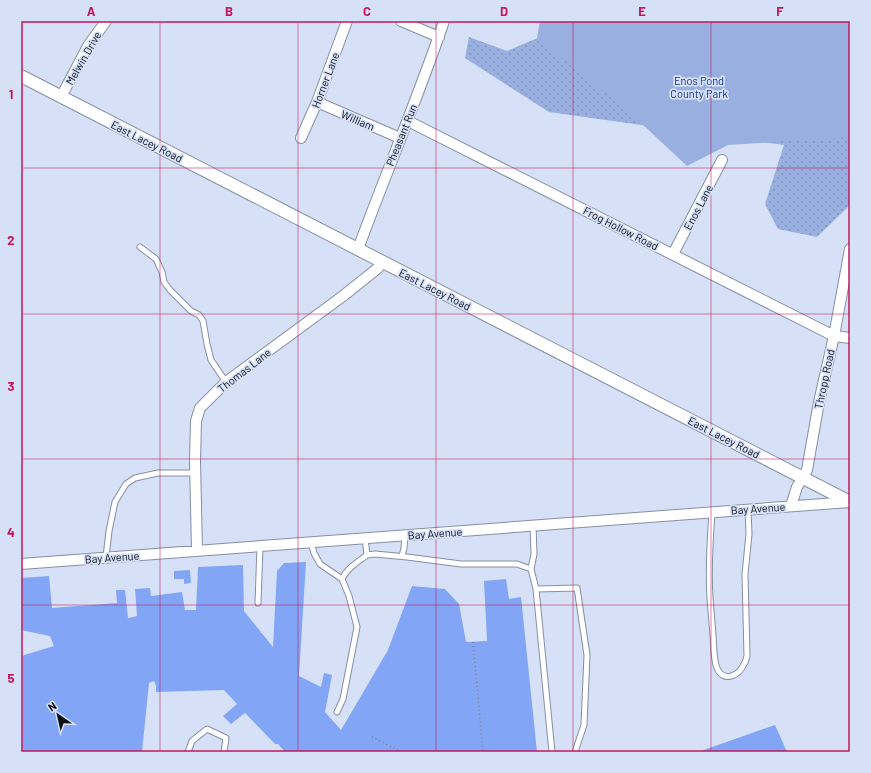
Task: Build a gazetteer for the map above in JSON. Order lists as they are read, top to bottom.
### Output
{
  "streets": {
    "street": [
      "Melwin Drive",
      "Horner Lane",
      "William",
      "Pheasant Run",
      "East Lacey Road",
      "Enos Lane",
      "Frog Hollow Road",
      "Thomas Lane",
      "Thropp Road",
      "Bay Avenue"
    ]
  },
  "crossings": [
    ["Melwin Drive", "East Lacey Road"],
    ["Horner Lane", "William"],
    ["William", "Pheasant Run"],
    ["Pheasant Run", "East Lacey Road"],
    ["Pheasant Run", "Frog Hollow Road"],
    ["East Lacey Road", "Thomas Lane"],
    ["East Lacey Road", "Thropp Road"],
    ["East Lacey Road", "Bay Avenue"],
    ["Enos Lane", "Frog Hollow Road"],
    ["Frog Hollow Road", "Thropp Road"],
    ["Thomas Lane", "Bay Avenue"],
    ["Thropp Road", "Bay Avenue"]
  ],
  "parks": ["Enos Pond County Park"],
  "north": "top left",
  "grid": {
    "columns": [
      "A",
      "B",
      "C",
      "D",
      "E",
      "F"
    ],
    "rows": [
      "1",
      "2",
      "3",
      "4",
      "5"
    ]
  }
}
